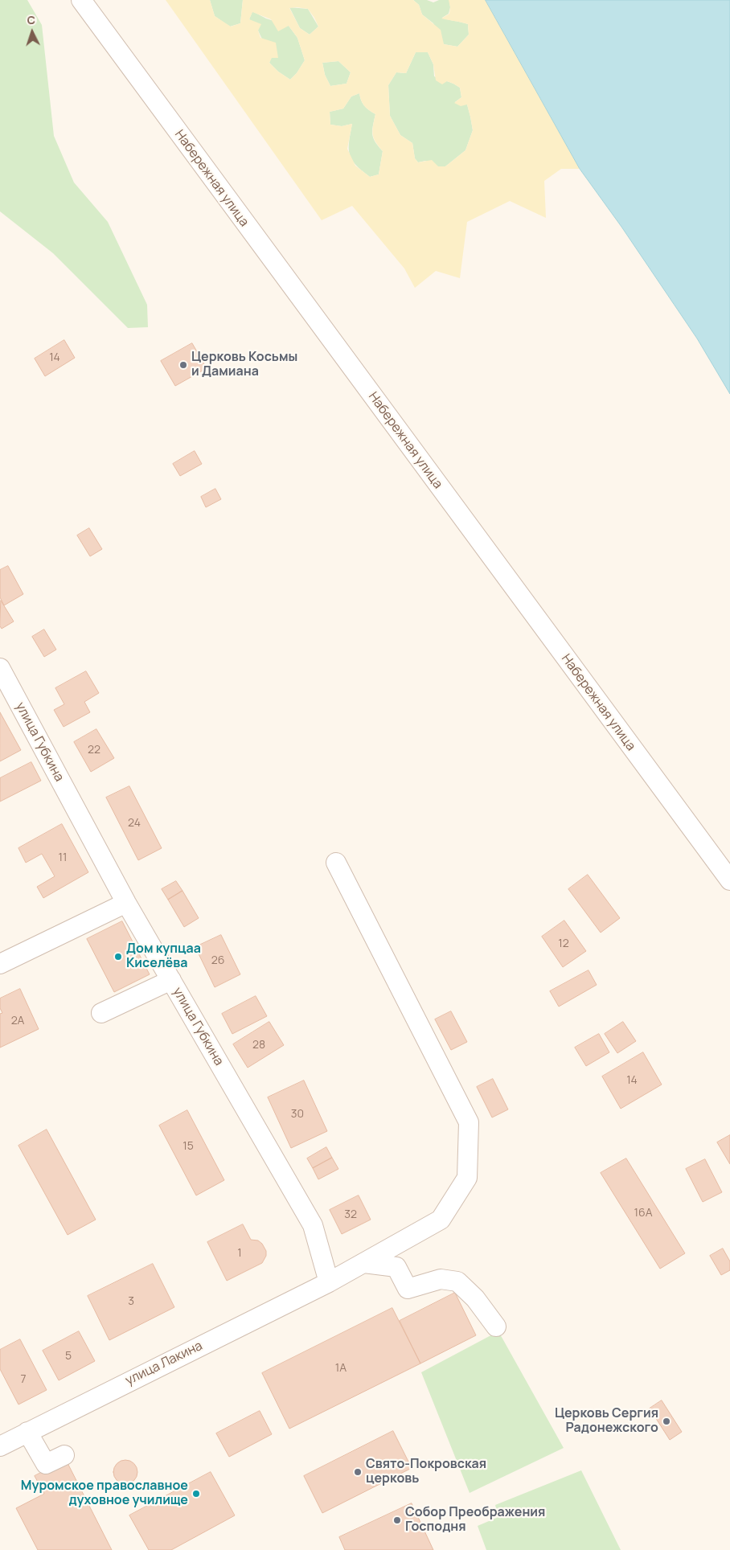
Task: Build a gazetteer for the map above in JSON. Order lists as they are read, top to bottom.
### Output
{
  "streets": {
    "street": ["Набережная улица", "улица Губкина", "улица Лакина"]
  },
  "crossings": [
    ["улица Губкина", "улица Лакина"]
  ],
  "places": [
    "Церковь Косьмы и Дамиана",
    "Дом купцаа Киселёва",
    "Церковь Сергия Радонежского",
    "Свято-Покровская церковь",
    "Муромское православное духовное училище",
    "Собор Преображения Господня"
  ],
  "house_numbers": [
    "14",
    "22",
    "24",
    "11",
    "12",
    "26",
    "2А",
    "28",
    "14",
    "30",
    "15",
    "16А",
    "32",
    "1",
    "3",
    "5",
    "1А",
    "7"
  ],
  "north": "top"
}
